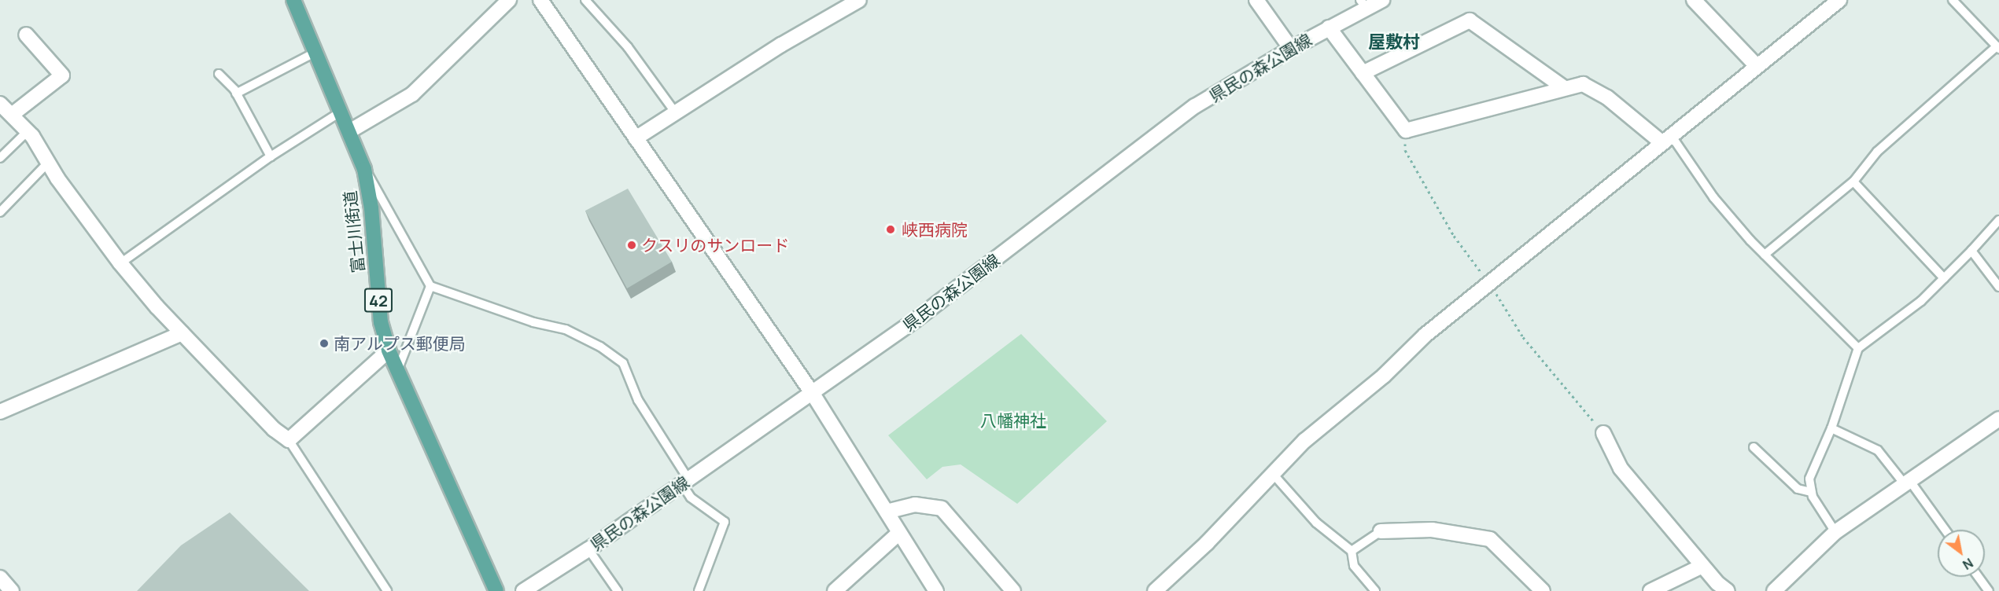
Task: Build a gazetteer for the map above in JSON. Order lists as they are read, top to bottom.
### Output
{
  "streets": {
    "main road": ["富士川街道", "42"],
    "street": ["県民の森公園線"]
  },
  "districts": ["屋敷村"],
  "parks": ["八幡神社"],
  "places": ["峡西病院", "クスリのサンロード", "南アルプス郵便局"],
  "north": "bottom right"
}
